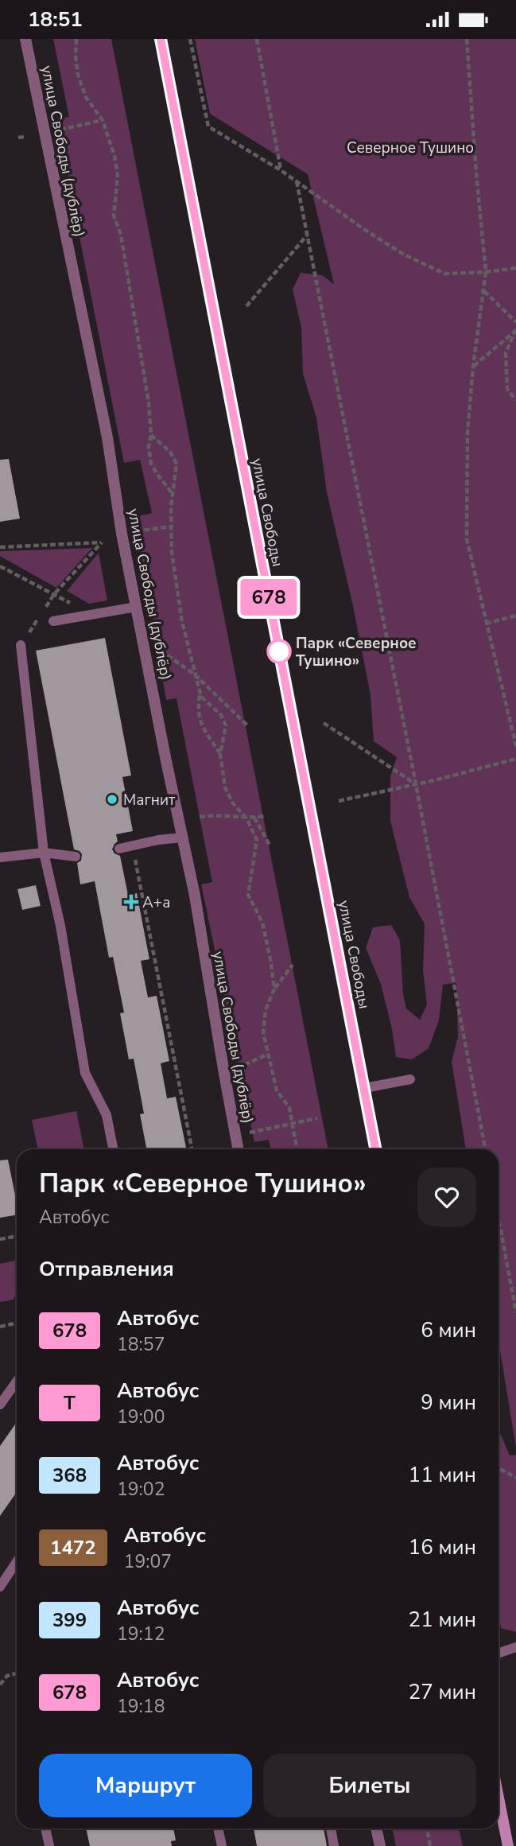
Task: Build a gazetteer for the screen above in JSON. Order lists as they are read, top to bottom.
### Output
{
  "streets": {
    "main road": ["улица Свободы"],
    "street": ["улица Свободы (дублёр)"]
  },
  "parks": ["Северное Тушино"],
  "places": {
    "other": ["Парк «Северное Тушино»", "Магнит"],
    "health": ["А+а"]
  },
  "lines": ["bus line 678"],
  "page": {
    "status": "18:51",
    "on_map": "678",
    "heading": [
      ["Парк «Северное Тушино»", "Автобус"],
      "Отправления"
    ],
    "list": [
      {
        "mark": "678",
        "name": "Автобус",
        "note": "18:57",
        "value": "6 мин"
      },
      {
        "mark": "Т",
        "name": "Автобус",
        "note": "19:00",
        "value": "9 мин"
      },
      {
        "mark": "368",
        "name": "Автобус",
        "note": "19:02",
        "value": "11 мин"
      },
      {
        "mark": "1472",
        "name": "Автобус",
        "note": "19:07",
        "value": "16 мин"
      },
      {
        "mark": "399",
        "name": "Автобус",
        "note": "19:12",
        "value": "21 мин"
      },
      {
        "mark": "678",
        "name": "Автобус",
        "note": "19:18",
        "value": "27 мин"
      }
    ],
    "buttons": ["Маршрут", "Билеты"]
  }
}
